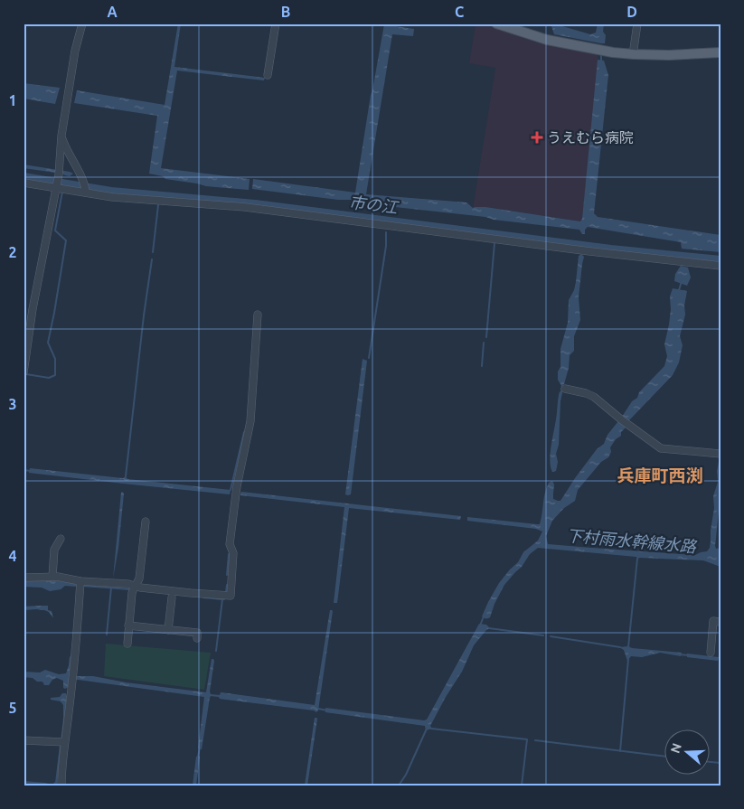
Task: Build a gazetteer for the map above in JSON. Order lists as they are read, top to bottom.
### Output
{
  "districts": ["兵庫町西渕"],
  "water": ["市の江", "下村雨水幹線水路"],
  "places": {
    "health": ["うえむら病院"]
  },
  "north": "left",
  "grid": {
    "columns": [
      "A",
      "B",
      "C",
      "D"
    ],
    "rows": [
      "1",
      "2",
      "3",
      "4",
      "5"
    ]
  }
}
